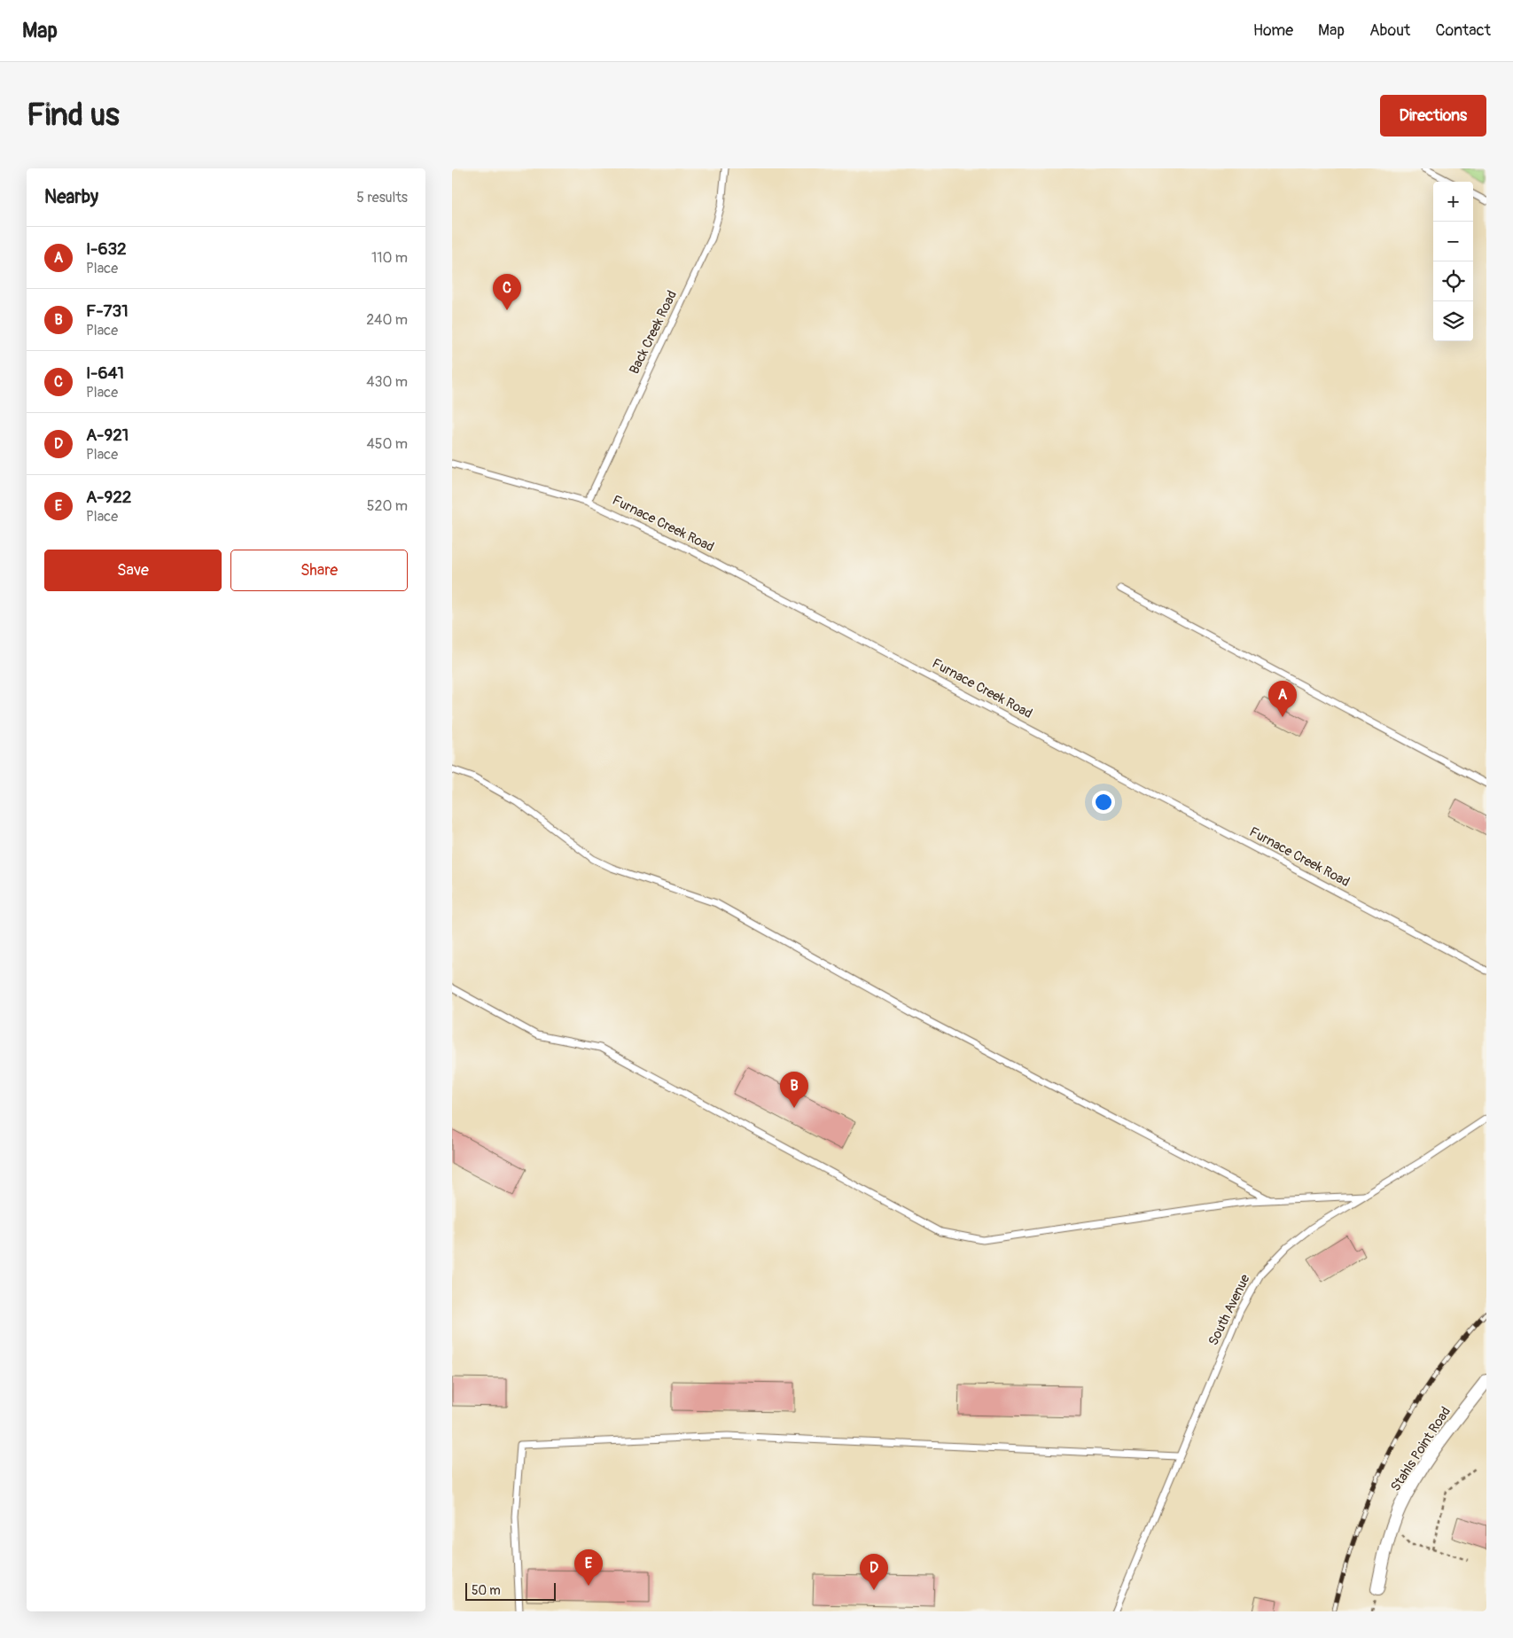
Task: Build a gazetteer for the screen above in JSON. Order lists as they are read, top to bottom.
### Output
{
  "streets": {
    "street": ["Stahls Point Road"],
    "lane": ["Back Creek Road", "Furnace Creek Road", "South Avenue"]
  },
  "crossings": [
    ["Back Creek Road", "Furnace Creek Road"]
  ],
  "scale_bar": "50 m",
  "page": {
    "header": "Map",
    "nav": [
      "Home",
      "Map",
      "About",
      "Contact"
    ],
    "buttons": [
      "Directions",
      ["Save", "Share"]
    ],
    "title": "Find us",
    "heading": ["Nearby", "5 results"],
    "map_buttons": ["+", "−"],
    "list": [
      {
        "mark": "A",
        "name": "I-632",
        "note": "Place",
        "value": "110 m"
      },
      {
        "mark": "B",
        "name": "F-731",
        "note": "Place",
        "value": "240 m"
      },
      {
        "mark": "C",
        "name": "I-641",
        "note": "Place",
        "value": "430 m"
      },
      {
        "mark": "D",
        "name": "A-921",
        "note": "Place",
        "value": "450 m"
      },
      {
        "mark": "E",
        "name": "A-922",
        "note": "Place",
        "value": "520 m"
      }
    ],
    "pins": [
      "C",
      "A",
      "B",
      "E",
      "D"
    ],
    "scale": "50 m"
  }
}
